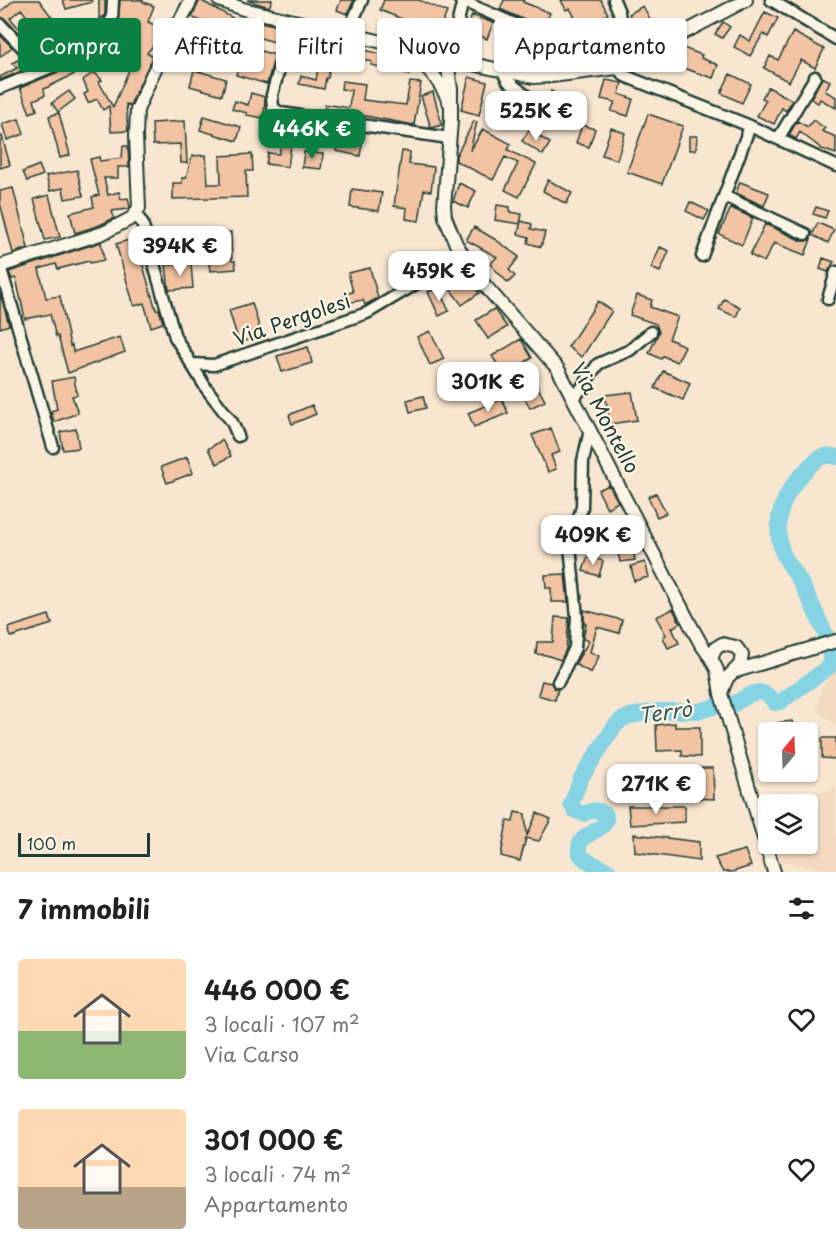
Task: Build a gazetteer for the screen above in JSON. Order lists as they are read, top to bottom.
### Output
{
  "streets": {
    "street": ["Via Pergolesi", "Via Montello"]
  },
  "crossings": [
    ["Via Pergolesi", "Via Montello"]
  ],
  "water": ["Terrò"],
  "scale_bar": "100 m",
  "north": "top",
  "page": {
    "chip": [
      "Compra",
      "Affitta",
      "Filtri",
      "Nuovo",
      "Appartamento"
    ],
    "price": [
      "525K €",
      "446K €",
      "394K €",
      "459K €",
      "301K €",
      "409K €",
      "271K €"
    ],
    "scale": "100 m",
    "heading": "7 immobili",
    "list": [
      {
        "name": "446 000 €",
        "note": "3 locali · 107 m² · Via Carso"
      },
      {
        "name": "301 000 €",
        "note": "3 locali · 74 m² · Appartamento"
      }
    ]
  }
}
